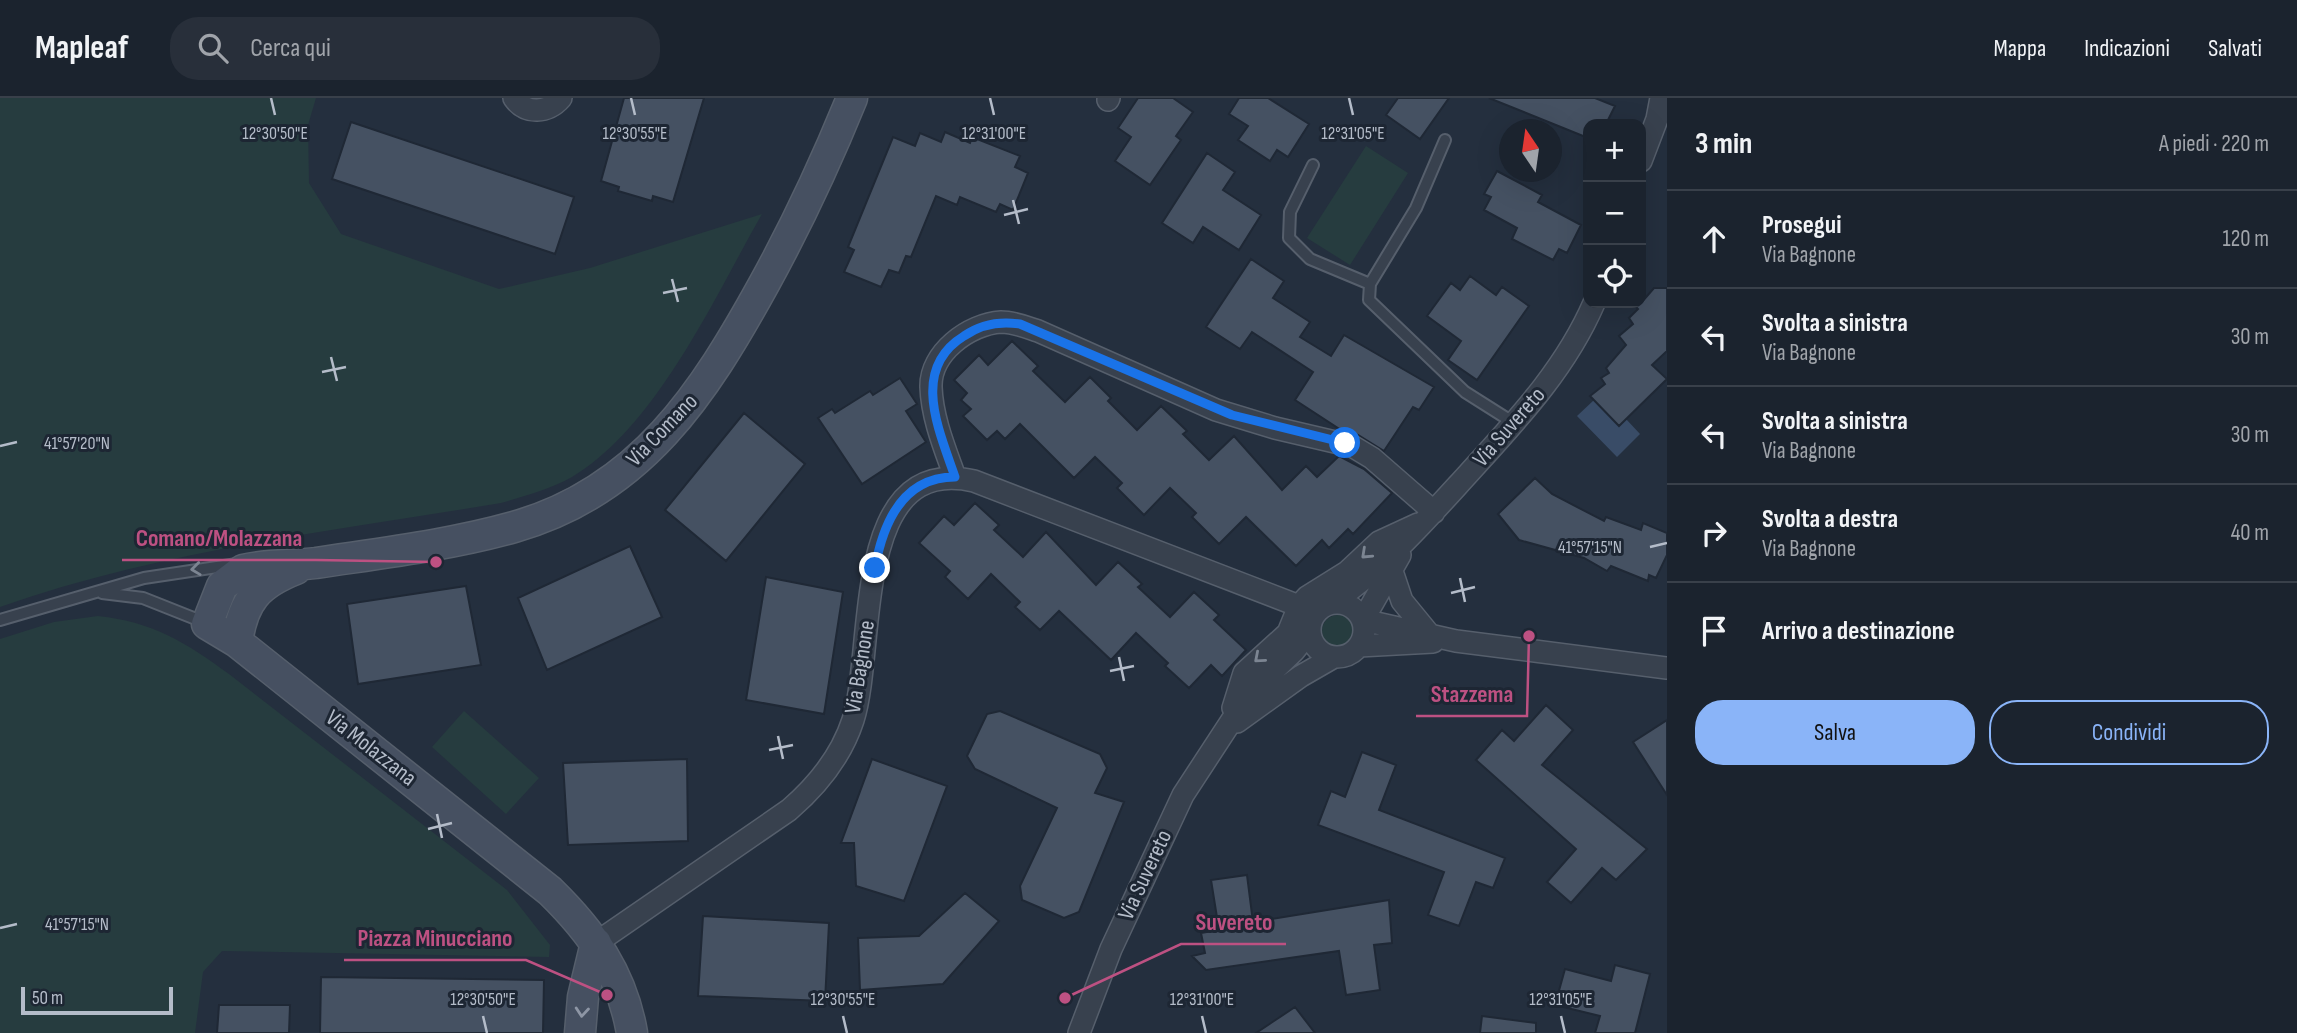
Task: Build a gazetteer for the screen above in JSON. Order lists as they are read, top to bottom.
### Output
{
  "streets": {
    "street": [
      "Via Suvereto",
      "Via Comano",
      "Via Bagnone",
      "Via Molazzana"
    ]
  },
  "crossings": [
    ["Via Comano", "Via Molazzana"],
    ["Via Bagnone", "Via Molazzana"]
  ],
  "places": [
    "Comano/Molazzana",
    "Stazzema",
    "Piazza Minucciano",
    "Suvereto"
  ],
  "scale_bar": "50 m",
  "north": "top",
  "page": {
    "header": "Mapleaf",
    "search": "Cerca qui",
    "nav": ["Mappa", "Indicazioni", "Salvati"],
    "heading": ["3 min", "A piedi · 220 m"],
    "map_buttons": ["+", "−"],
    "list": [
      ["Prosegui", "Via Bagnone", "120 m"],
      ["Svolta a sinistra", "Via Bagnone", "30 m"],
      ["Svolta a sinistra", "Via Bagnone", "30 m"],
      ["Svolta a destra", "Via Bagnone", "40 m"],
      "Arrivo a destinazione"
    ],
    "buttons": ["Salva", "Condividi"],
    "scale": "50 m"
  },
  "coordinates": [
    "12°30'50\"E",
    "12°30'55\"E",
    "12°31'00\"E",
    "12°31'05\"E",
    "41°57'20\"N",
    "41°57'15\"N"
  ]
}
